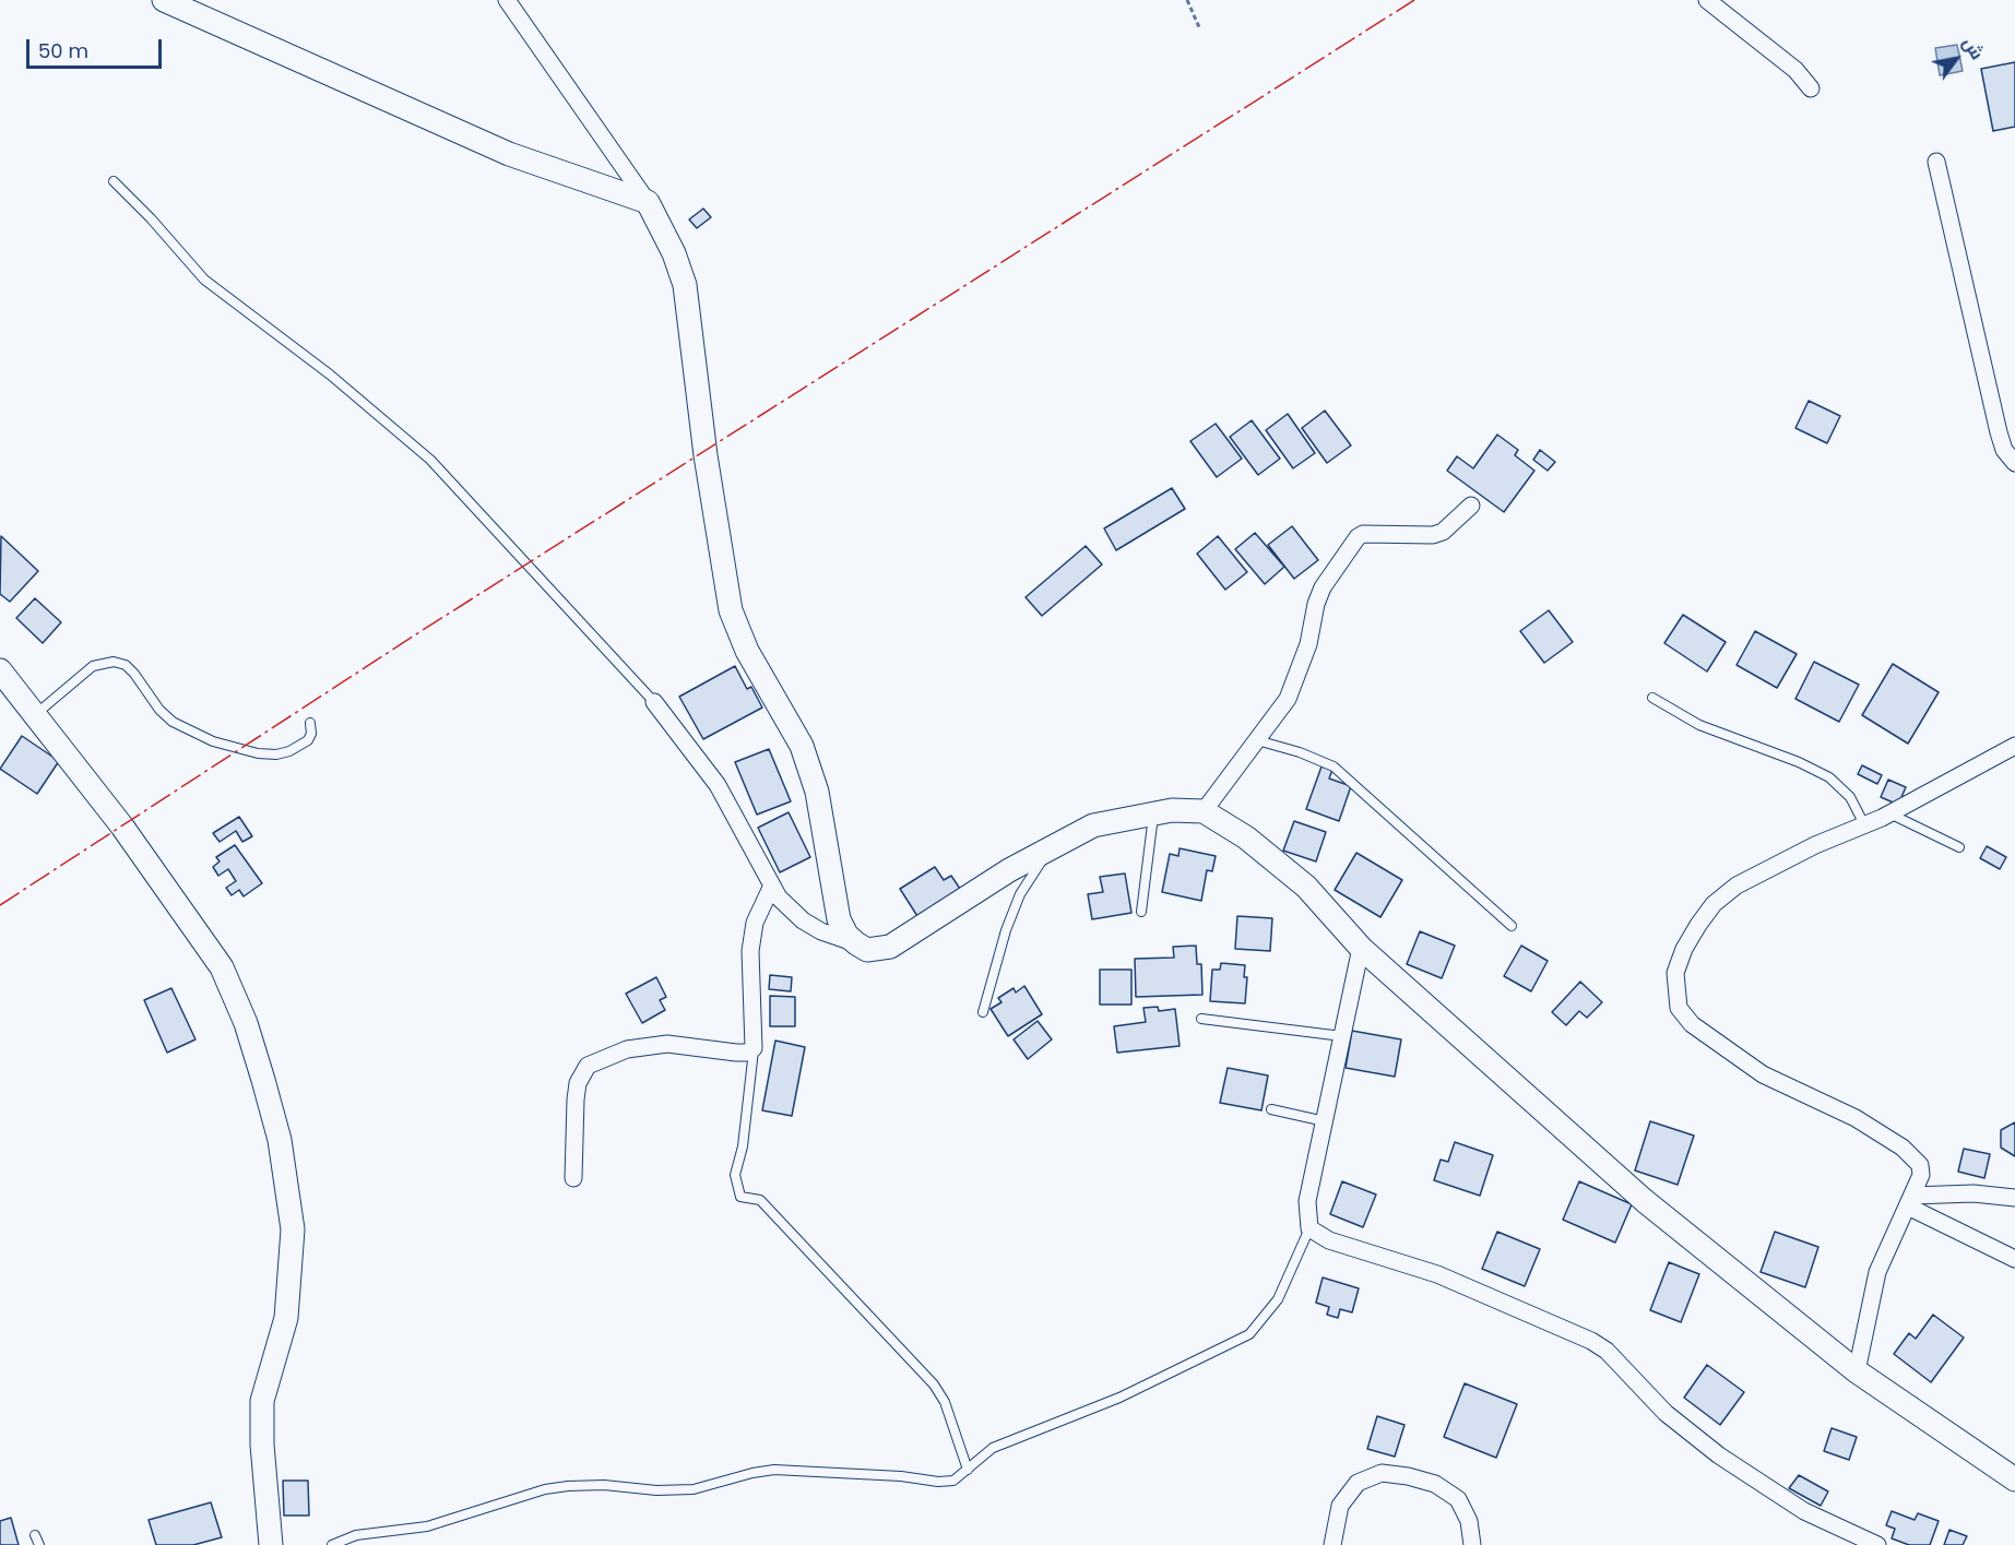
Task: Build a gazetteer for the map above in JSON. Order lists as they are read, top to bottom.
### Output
{
  "scale_bar": "50 m",
  "north": "top right"
}
